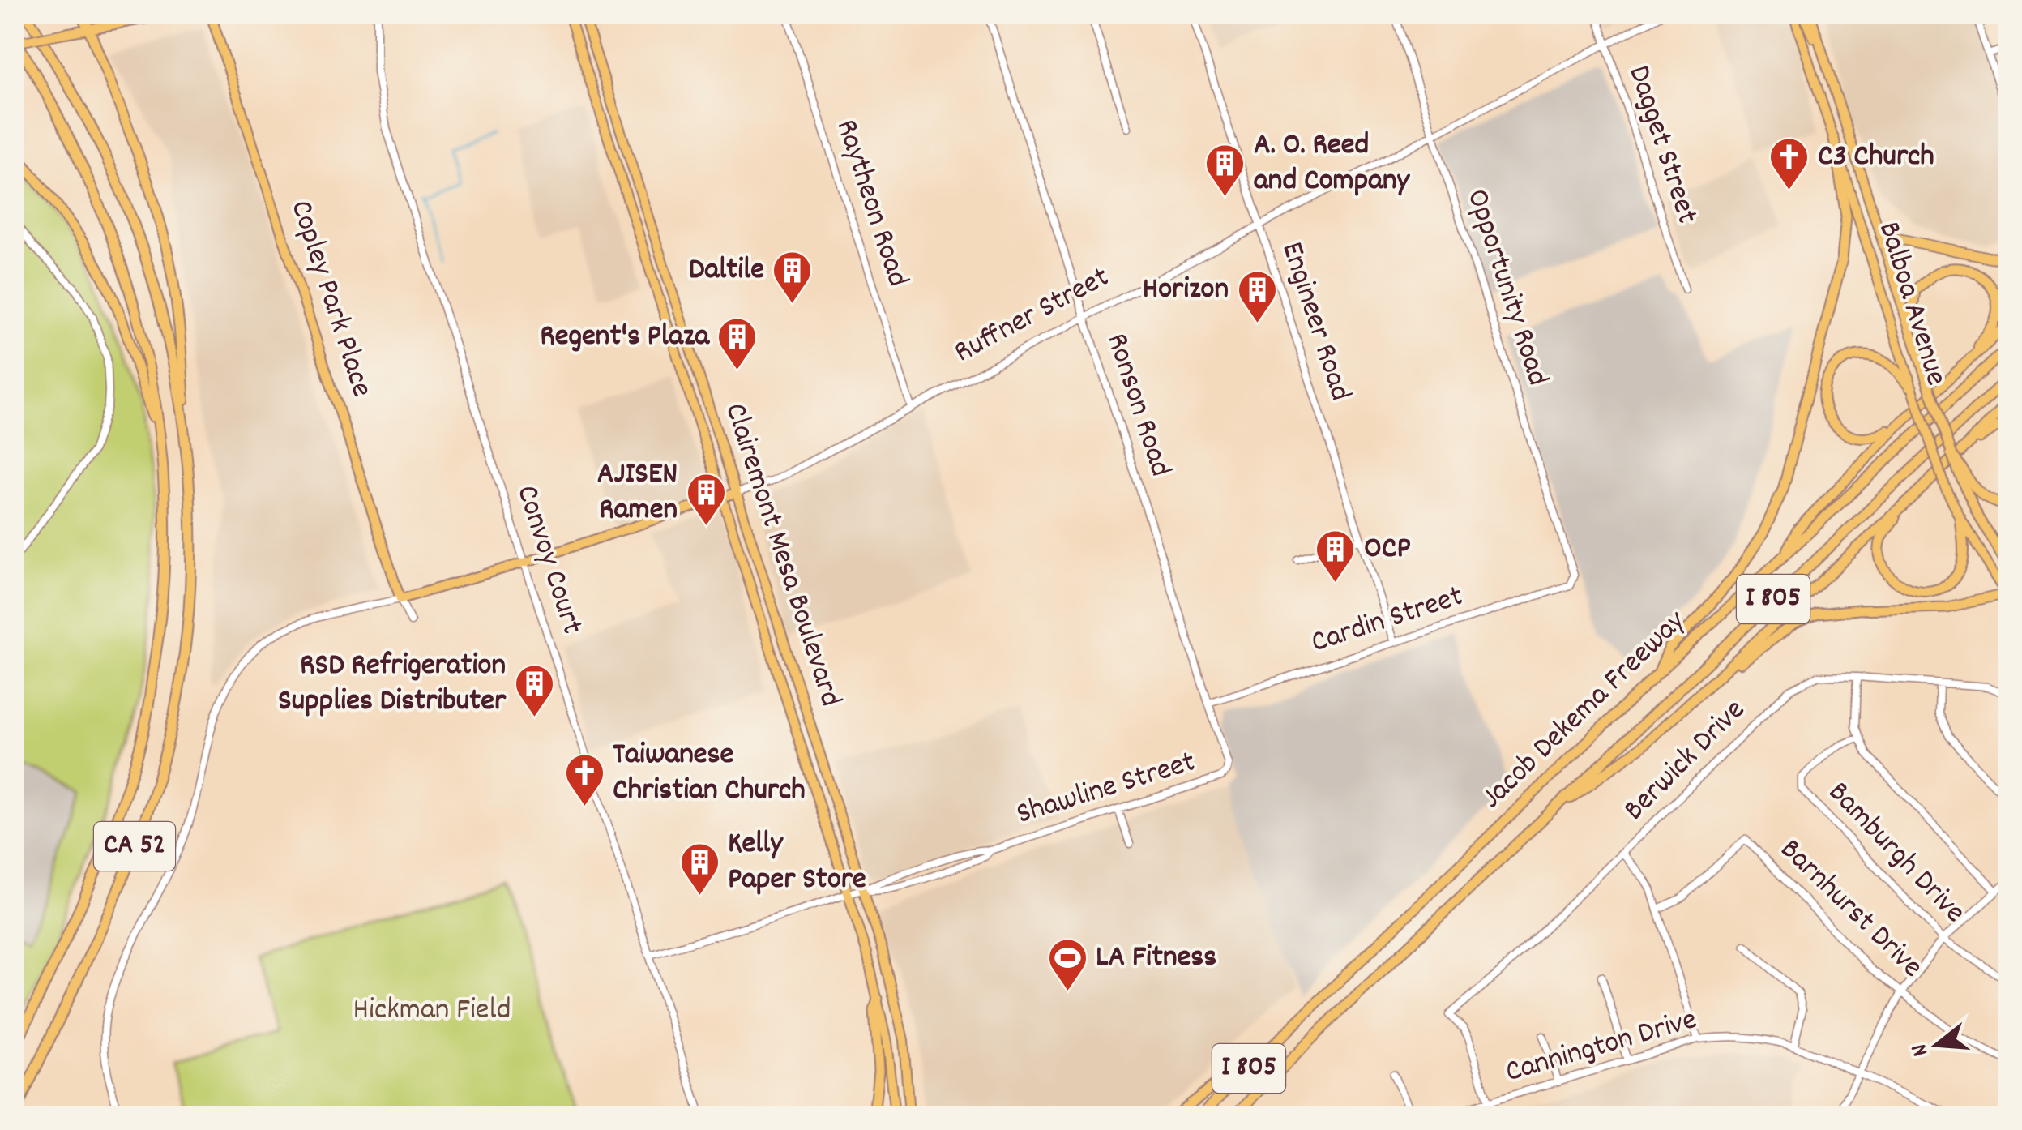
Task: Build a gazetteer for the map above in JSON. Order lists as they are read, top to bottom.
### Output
{
  "streets": {
    "highway": ["I 805", "Jacob Dekema Freeway", "CA 52"],
    "main road": [
      "Copley Park Place",
      "Balboa Avenue",
      "Ruffner Street",
      "Clairemont Mesa Boulevard"
    ],
    "street": [
      "Dagget Street",
      "Raytheon Road",
      "Opportunity Road",
      "Engineer Road",
      "Ronson Road",
      "Convoy Court",
      "Cardin Street",
      "Berwick Drive",
      "Shawline Street",
      "Bamburgh Drive",
      "Barnhurst Drive",
      "Cannington Drive"
    ]
  },
  "crossings": [
    ["Dagget Street", "Ruffner Street"],
    ["Raytheon Road", "Ruffner Street"],
    ["Opportunity Road", "Ruffner Street"],
    ["Opportunity Road", "Cardin Street"],
    ["Copley Park Place", "Ruffner Street"],
    ["Ruffner Street", "Engineer Road"],
    ["Ruffner Street", "Ronson Road"],
    ["Ruffner Street", "Clairemont Mesa Boulevard"],
    ["Ruffner Street", "Convoy Court"],
    ["Engineer Road", "Cardin Street"],
    ["Ronson Road", "Cardin Street"],
    ["Ronson Road", "Shawline Street"],
    ["Clairemont Mesa Boulevard", "Shawline Street"],
    ["Convoy Court", "Shawline Street"],
    ["Berwick Drive", "Cannington Drive"]
  ],
  "parks": ["Hickman Field"],
  "places": {
    "church": ["C3 Church", "Taiwanese Christian Church"],
    "building": [
      "A. O. Reed and Company",
      "Daltile",
      "Horizon",
      "Regent's Plaza",
      "AJISEN Ramen",
      "OCP",
      "RSD Refrigeration Supplies Distributer",
      "Kelly Paper Store"
    ],
    "sports": ["LA Fitness"]
  },
  "north": "left"
}
